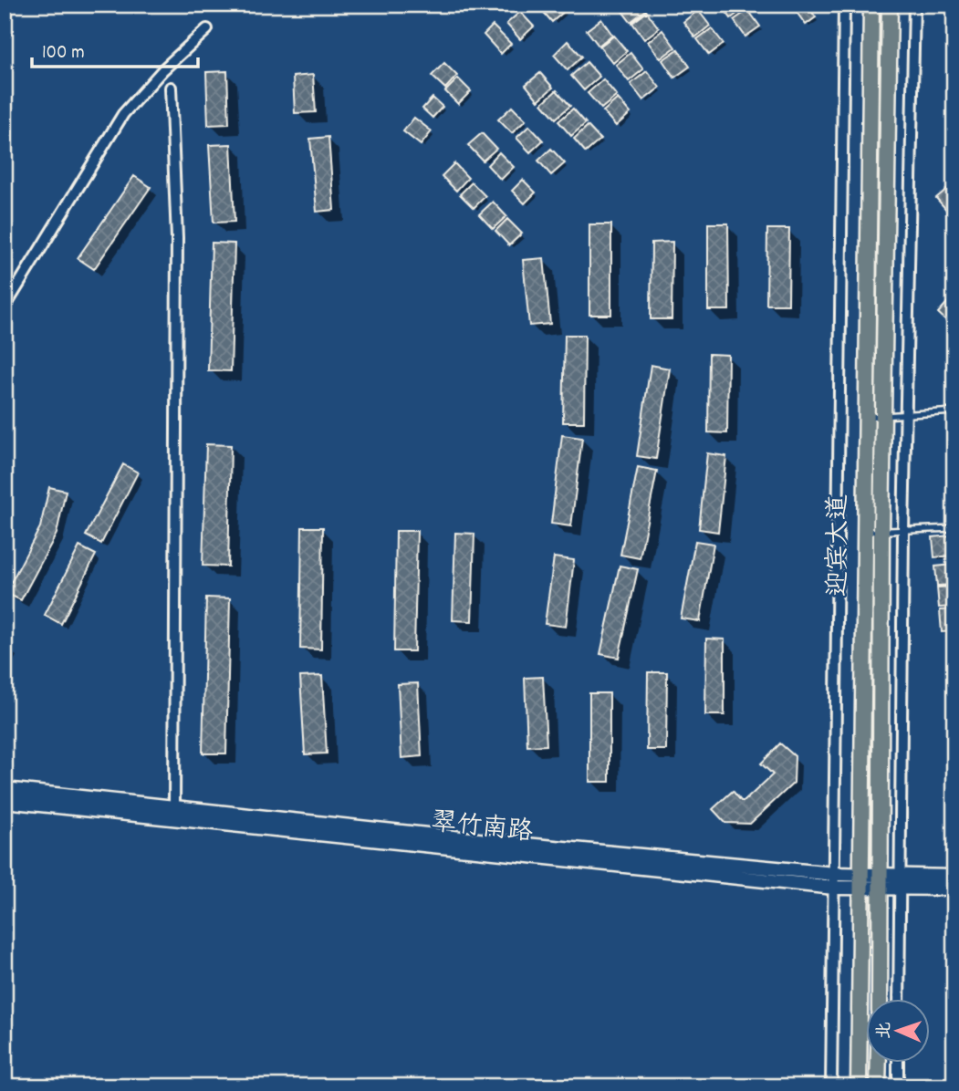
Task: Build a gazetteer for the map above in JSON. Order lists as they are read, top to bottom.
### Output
{
  "streets": {
    "main road": ["迎宾大道", "翠竹南路"]
  },
  "crossings": [
    ["迎宾大道", "翠竹南路"]
  ],
  "scale_bar": "100 m",
  "north": "left"
}
